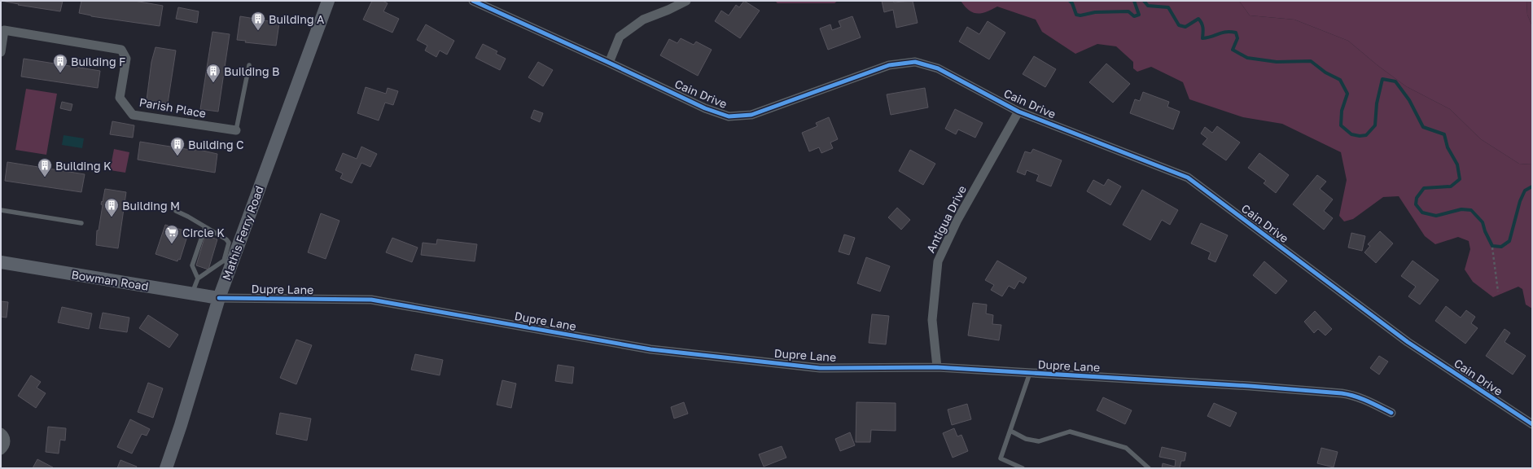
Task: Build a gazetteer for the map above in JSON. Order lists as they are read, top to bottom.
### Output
{
  "streets": {
    "main road": ["Mathis Ferry Road", "Bowman Road"],
    "street": [
      "Cain Drive",
      "Parish Place",
      "Antigua Drive",
      "Dupre Lane"
    ]
  },
  "crossings": [
    ["Cain Drive", "Antigua Drive"],
    ["Antigua Drive", "Dupre Lane"],
    ["Mathis Ferry Road", "Bowman Road"],
    ["Mathis Ferry Road", "Dupre Lane"],
    ["Bowman Road", "Dupre Lane"]
  ],
  "places": {
    "building": [
      "Building A",
      "Building F",
      "Building B",
      "Building C",
      "Building K",
      "Building M"
    ],
    "supermarket": ["Circle K"]
  }
}
